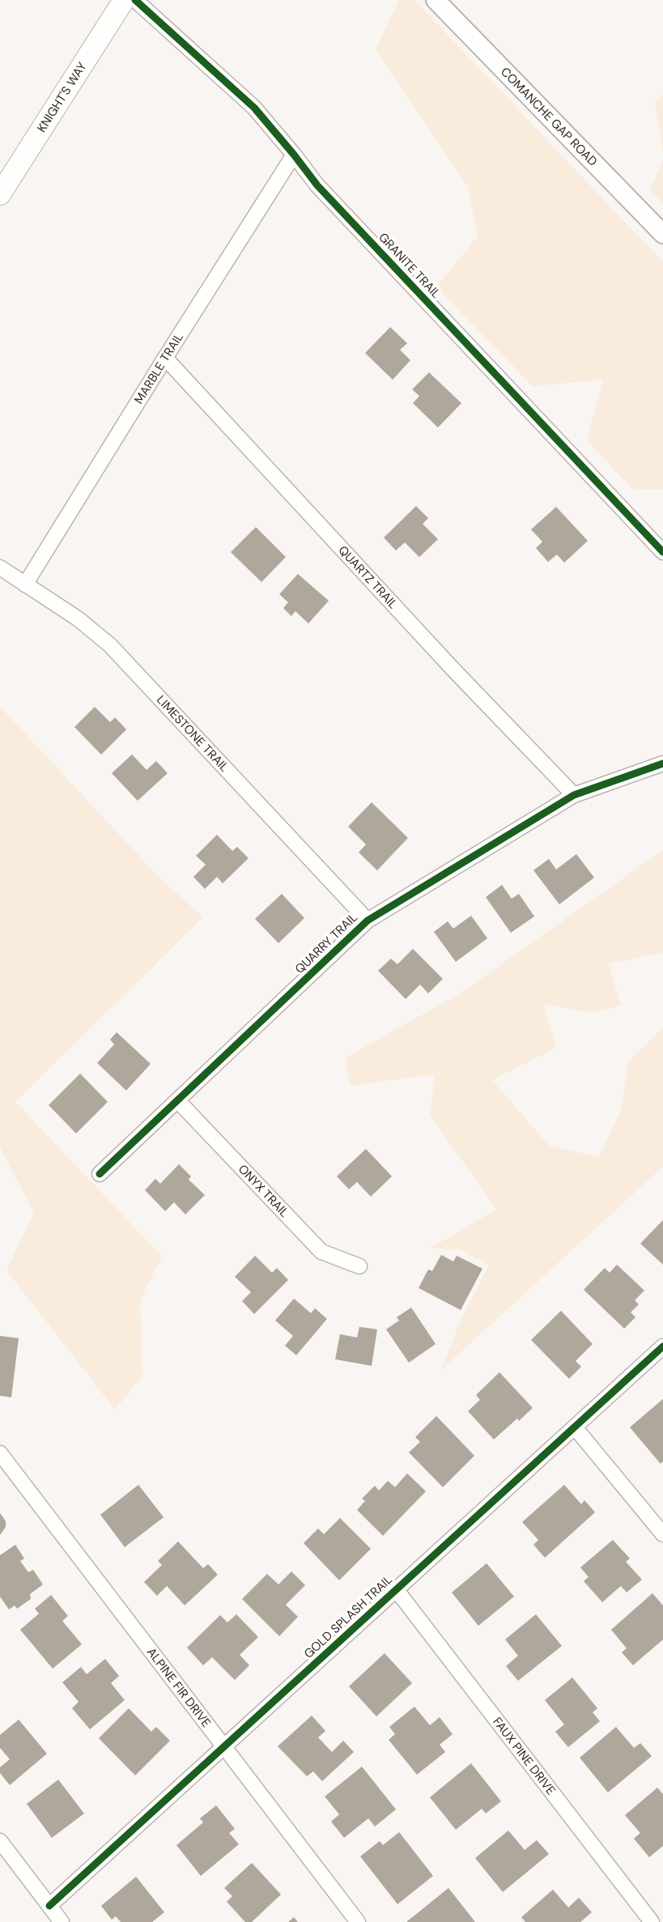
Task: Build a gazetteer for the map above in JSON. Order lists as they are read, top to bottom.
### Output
{
  "streets": {
    "main road": ["KNIGHT'S WAY"],
    "street": [
      "COMANCHE GAP ROAD",
      "GRANITE TRAIL",
      "MARBLE TRAIL",
      "QUARTZ TRAIL",
      "LIMESTONE TRAIL",
      "QUARRY TRAIL",
      "ONYX TRAIL",
      "GOLD SPLASH TRAIL",
      "ALPINE FIR DRIVE",
      "FAUX PINE DRIVE"
    ]
  },
  "crossings": [
    ["GRANITE TRAIL", "MARBLE TRAIL"],
    ["MARBLE TRAIL", "QUARTZ TRAIL"],
    ["MARBLE TRAIL", "LIMESTONE TRAIL"],
    ["QUARTZ TRAIL", "QUARRY TRAIL"],
    ["LIMESTONE TRAIL", "QUARRY TRAIL"],
    ["QUARRY TRAIL", "ONYX TRAIL"],
    ["GOLD SPLASH TRAIL", "ALPINE FIR DRIVE"],
    ["GOLD SPLASH TRAIL", "FAUX PINE DRIVE"]
  ]
}
